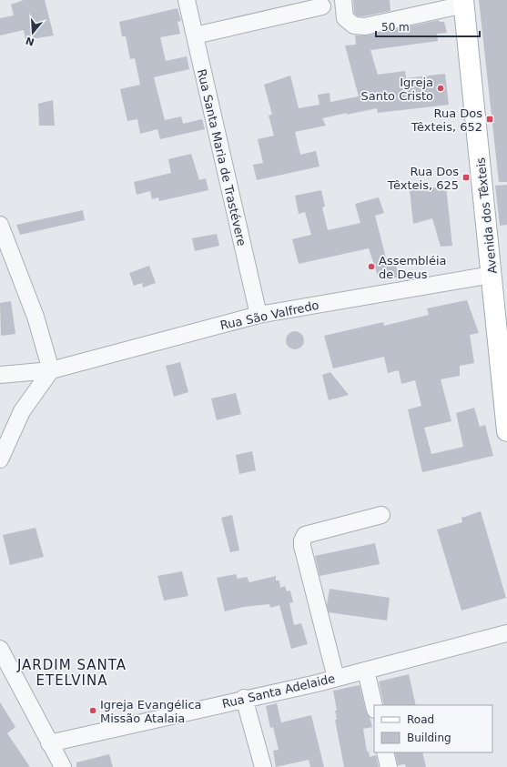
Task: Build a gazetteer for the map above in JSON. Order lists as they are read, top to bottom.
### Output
{
  "streets": {
    "main road": ["Avenida dos Têxteis"],
    "street": ["Rua Santa Maria de Trastévere", "Rua São Valfredo", "Rua Santa Adelaide"]
  },
  "crossings": [
    ["Rua Santa Maria de Trastévere", "Rua São Valfredo"],
    ["Avenida dos Têxteis", "Rua São Valfredo"]
  ],
  "districts": ["JARDIM SANTA ETELVINA"],
  "places": {
    "other": ["Igreja Santo Cristo", "Assembléia de Deus", "Igreja Evangélica Missão Atalaia"],
    "transit": ["Rua Dos Têxteis, 652", "Rua Dos Têxteis, 625"]
  },
  "legend": ["Road", "Building"],
  "scale_bar": "50 m",
  "north": "bottom"
}
